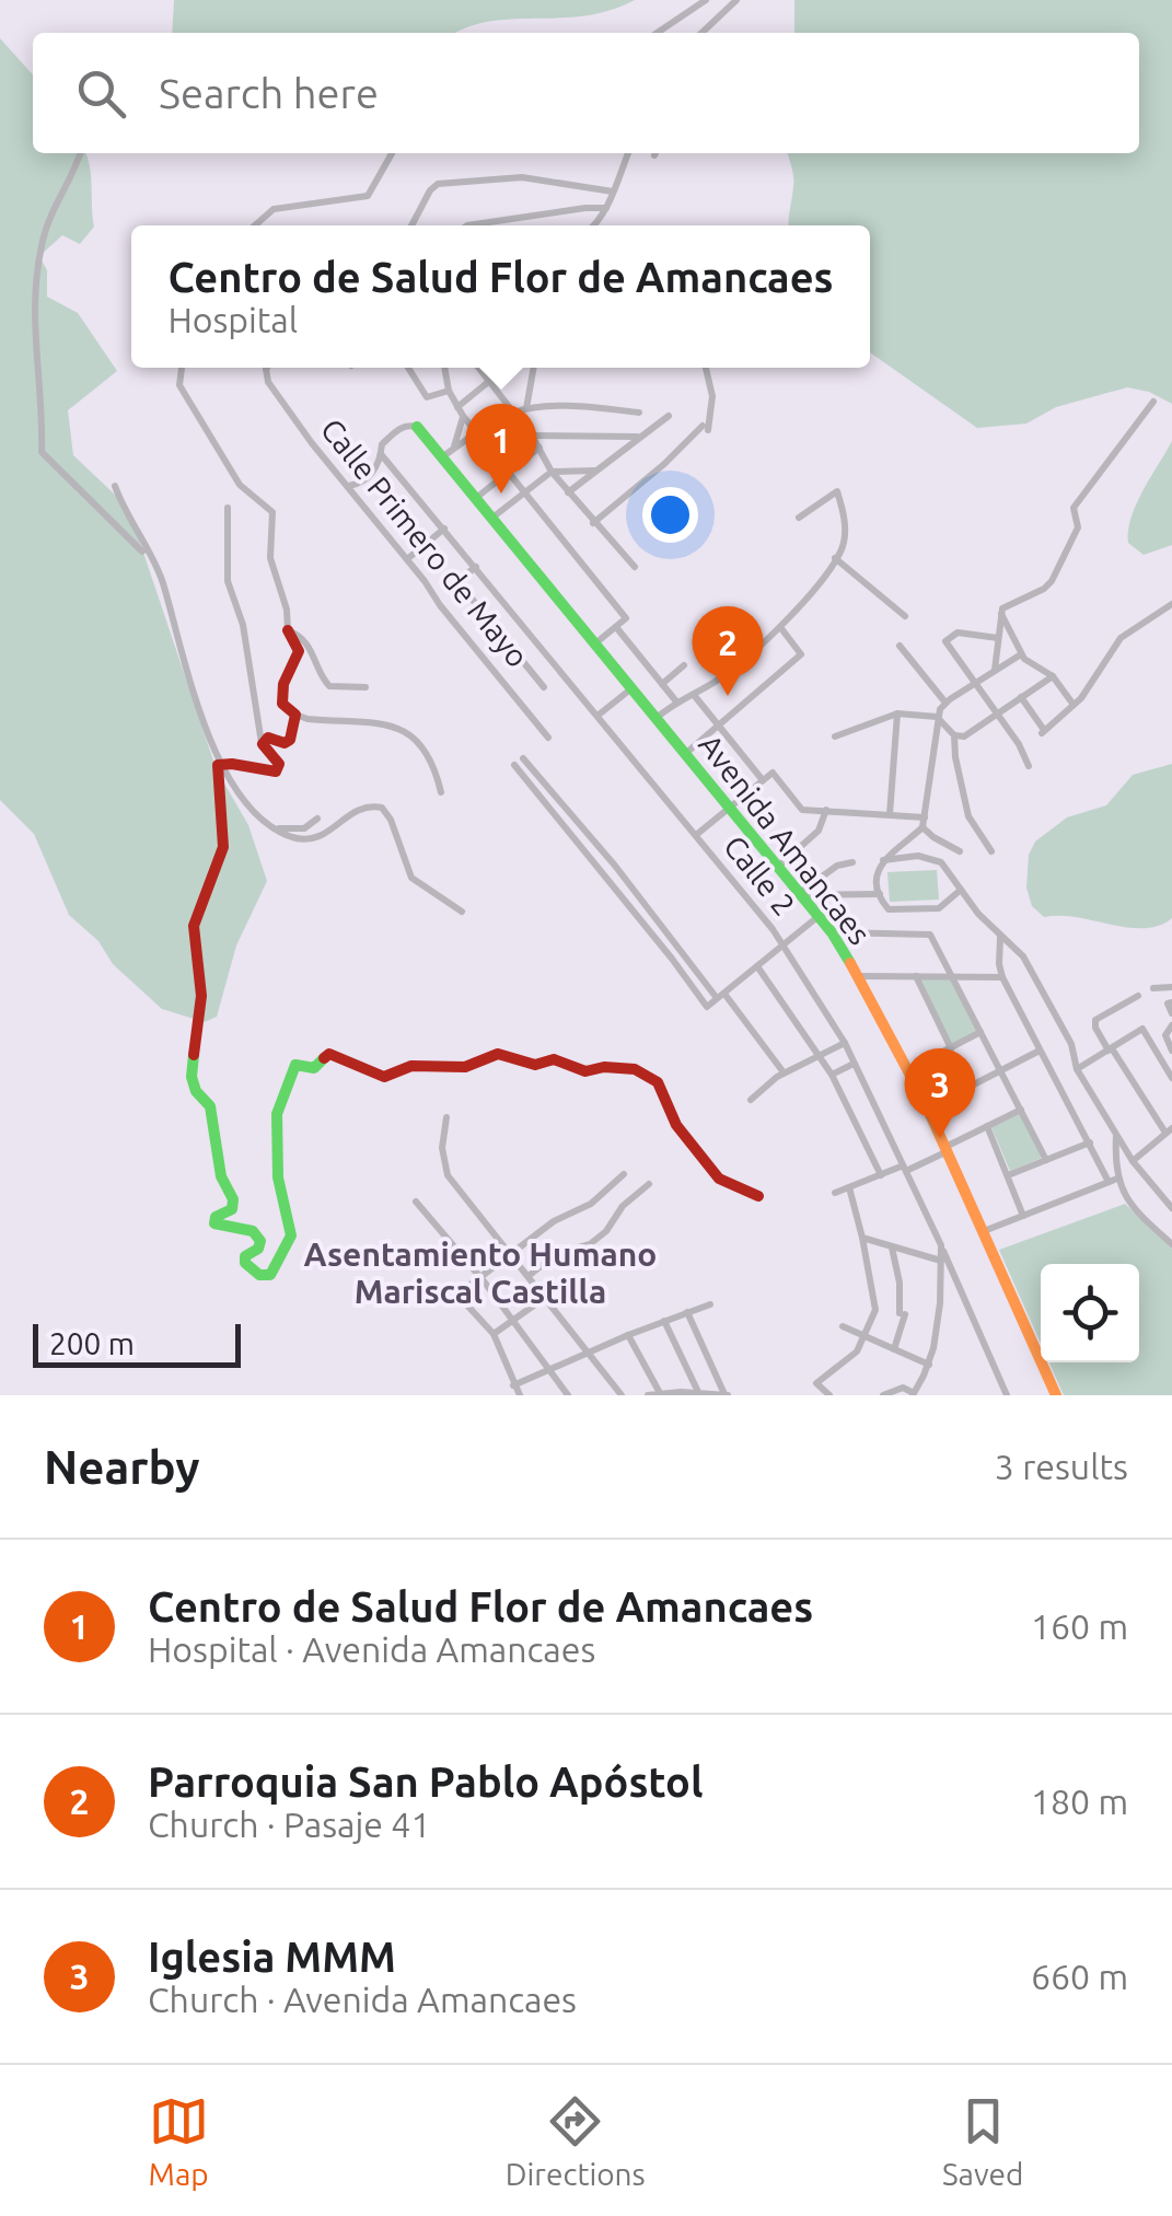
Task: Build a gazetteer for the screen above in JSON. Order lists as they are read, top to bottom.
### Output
{
  "streets": {
    "street": ["Calle Primero de Mayo", "Avenida Amancaes", "Calle 2"]
  },
  "districts": ["Asentamiento Humano Mariscal Castilla"],
  "scale_bar": "200 m",
  "page": {
    "search": "Search here",
    "popup": ["Centro de Salud Flor de Amancaes", "Hospital"],
    "pins": ["1", "2", "3"],
    "scale": "200 m",
    "heading": ["Nearby", "3 results"],
    "list": [
      {
        "mark": "1",
        "name": "Centro de Salud Flor de Amancaes",
        "note": "Hospital · Avenida Amancaes",
        "value": "160 m"
      },
      {
        "mark": "2",
        "name": "Parroquia San Pablo Apóstol",
        "note": "Church · Pasaje 41",
        "value": "180 m"
      },
      {
        "mark": "3",
        "name": "Iglesia MMM",
        "note": "Church · Avenida Amancaes",
        "value": "660 m"
      }
    ],
    "nav": ["Map", "Directions", "Saved"]
  }
}
